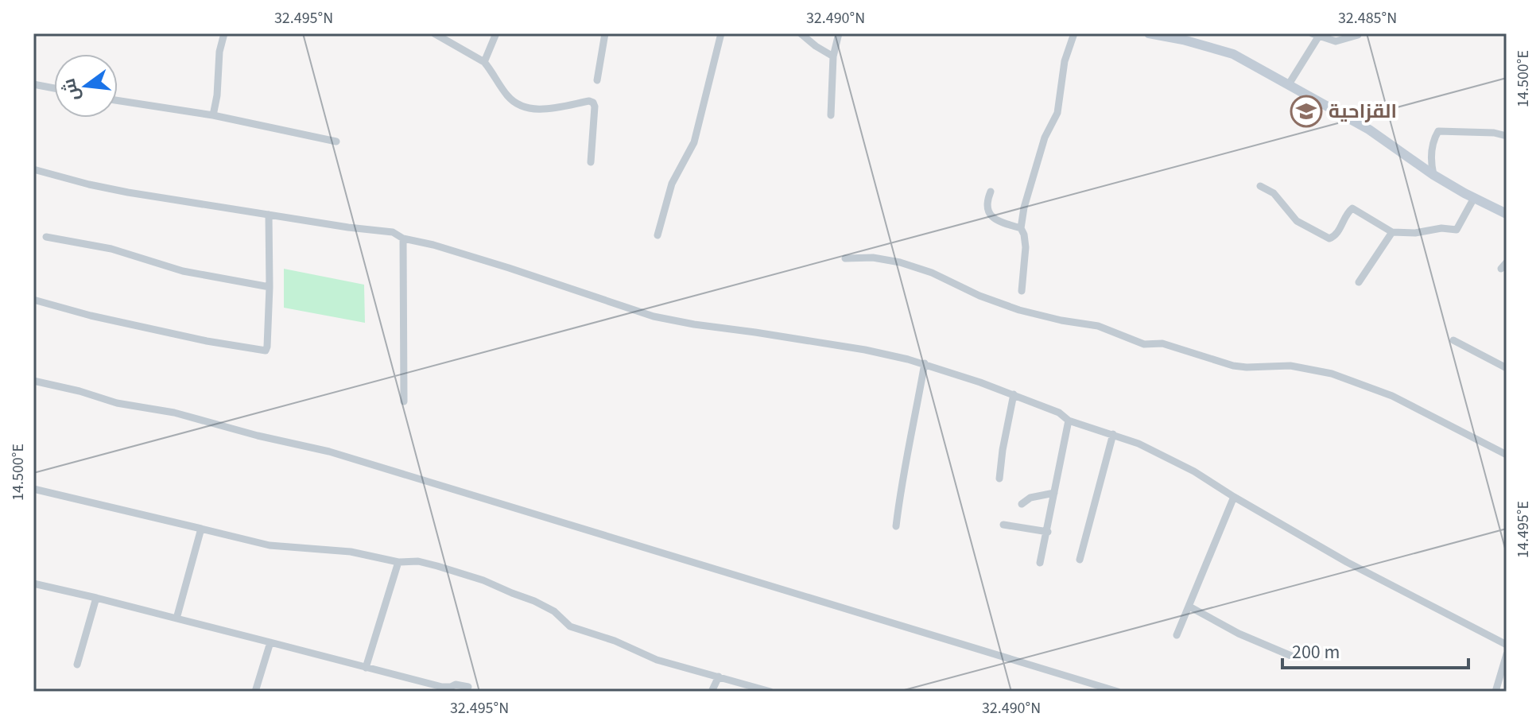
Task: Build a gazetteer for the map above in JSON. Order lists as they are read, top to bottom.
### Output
{
  "places": {
    "school or university": ["القزاحية"]
  },
  "scale_bar": "200 m",
  "north": "left",
  "coordinates": [
    "32.495°N",
    "32.490°N",
    "32.485°N",
    "14.500°E",
    "14.495°E"
  ]
}
